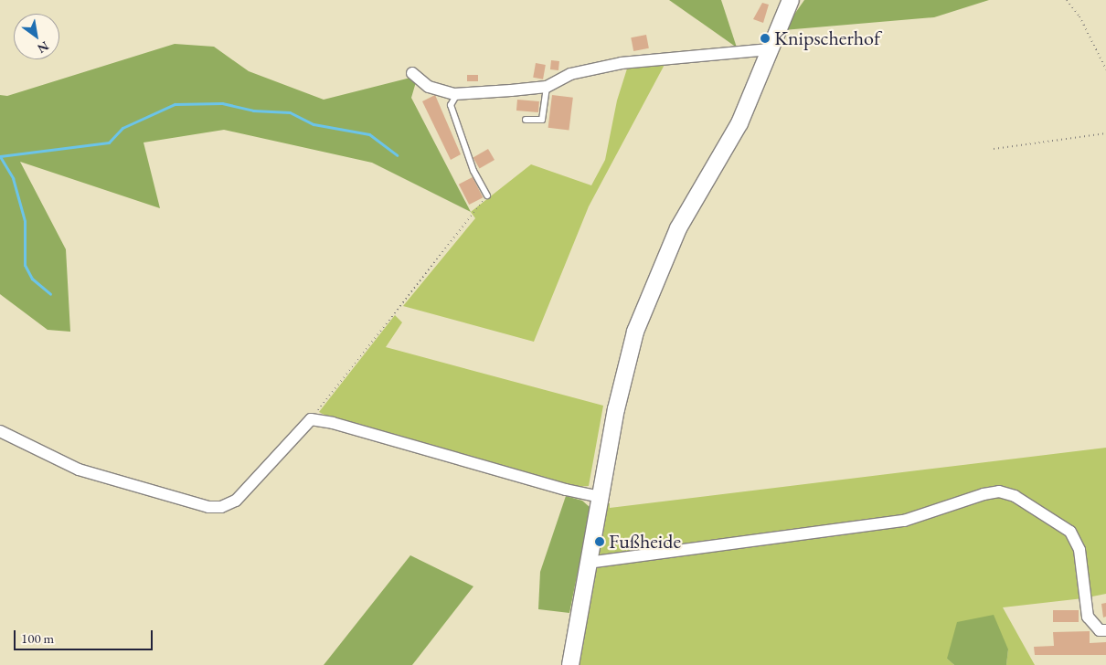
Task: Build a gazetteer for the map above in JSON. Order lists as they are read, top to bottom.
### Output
{
  "places": ["Knipscherhof", "Fußheide"],
  "scale_bar": "100 m",
  "north": "bottom right"
}
